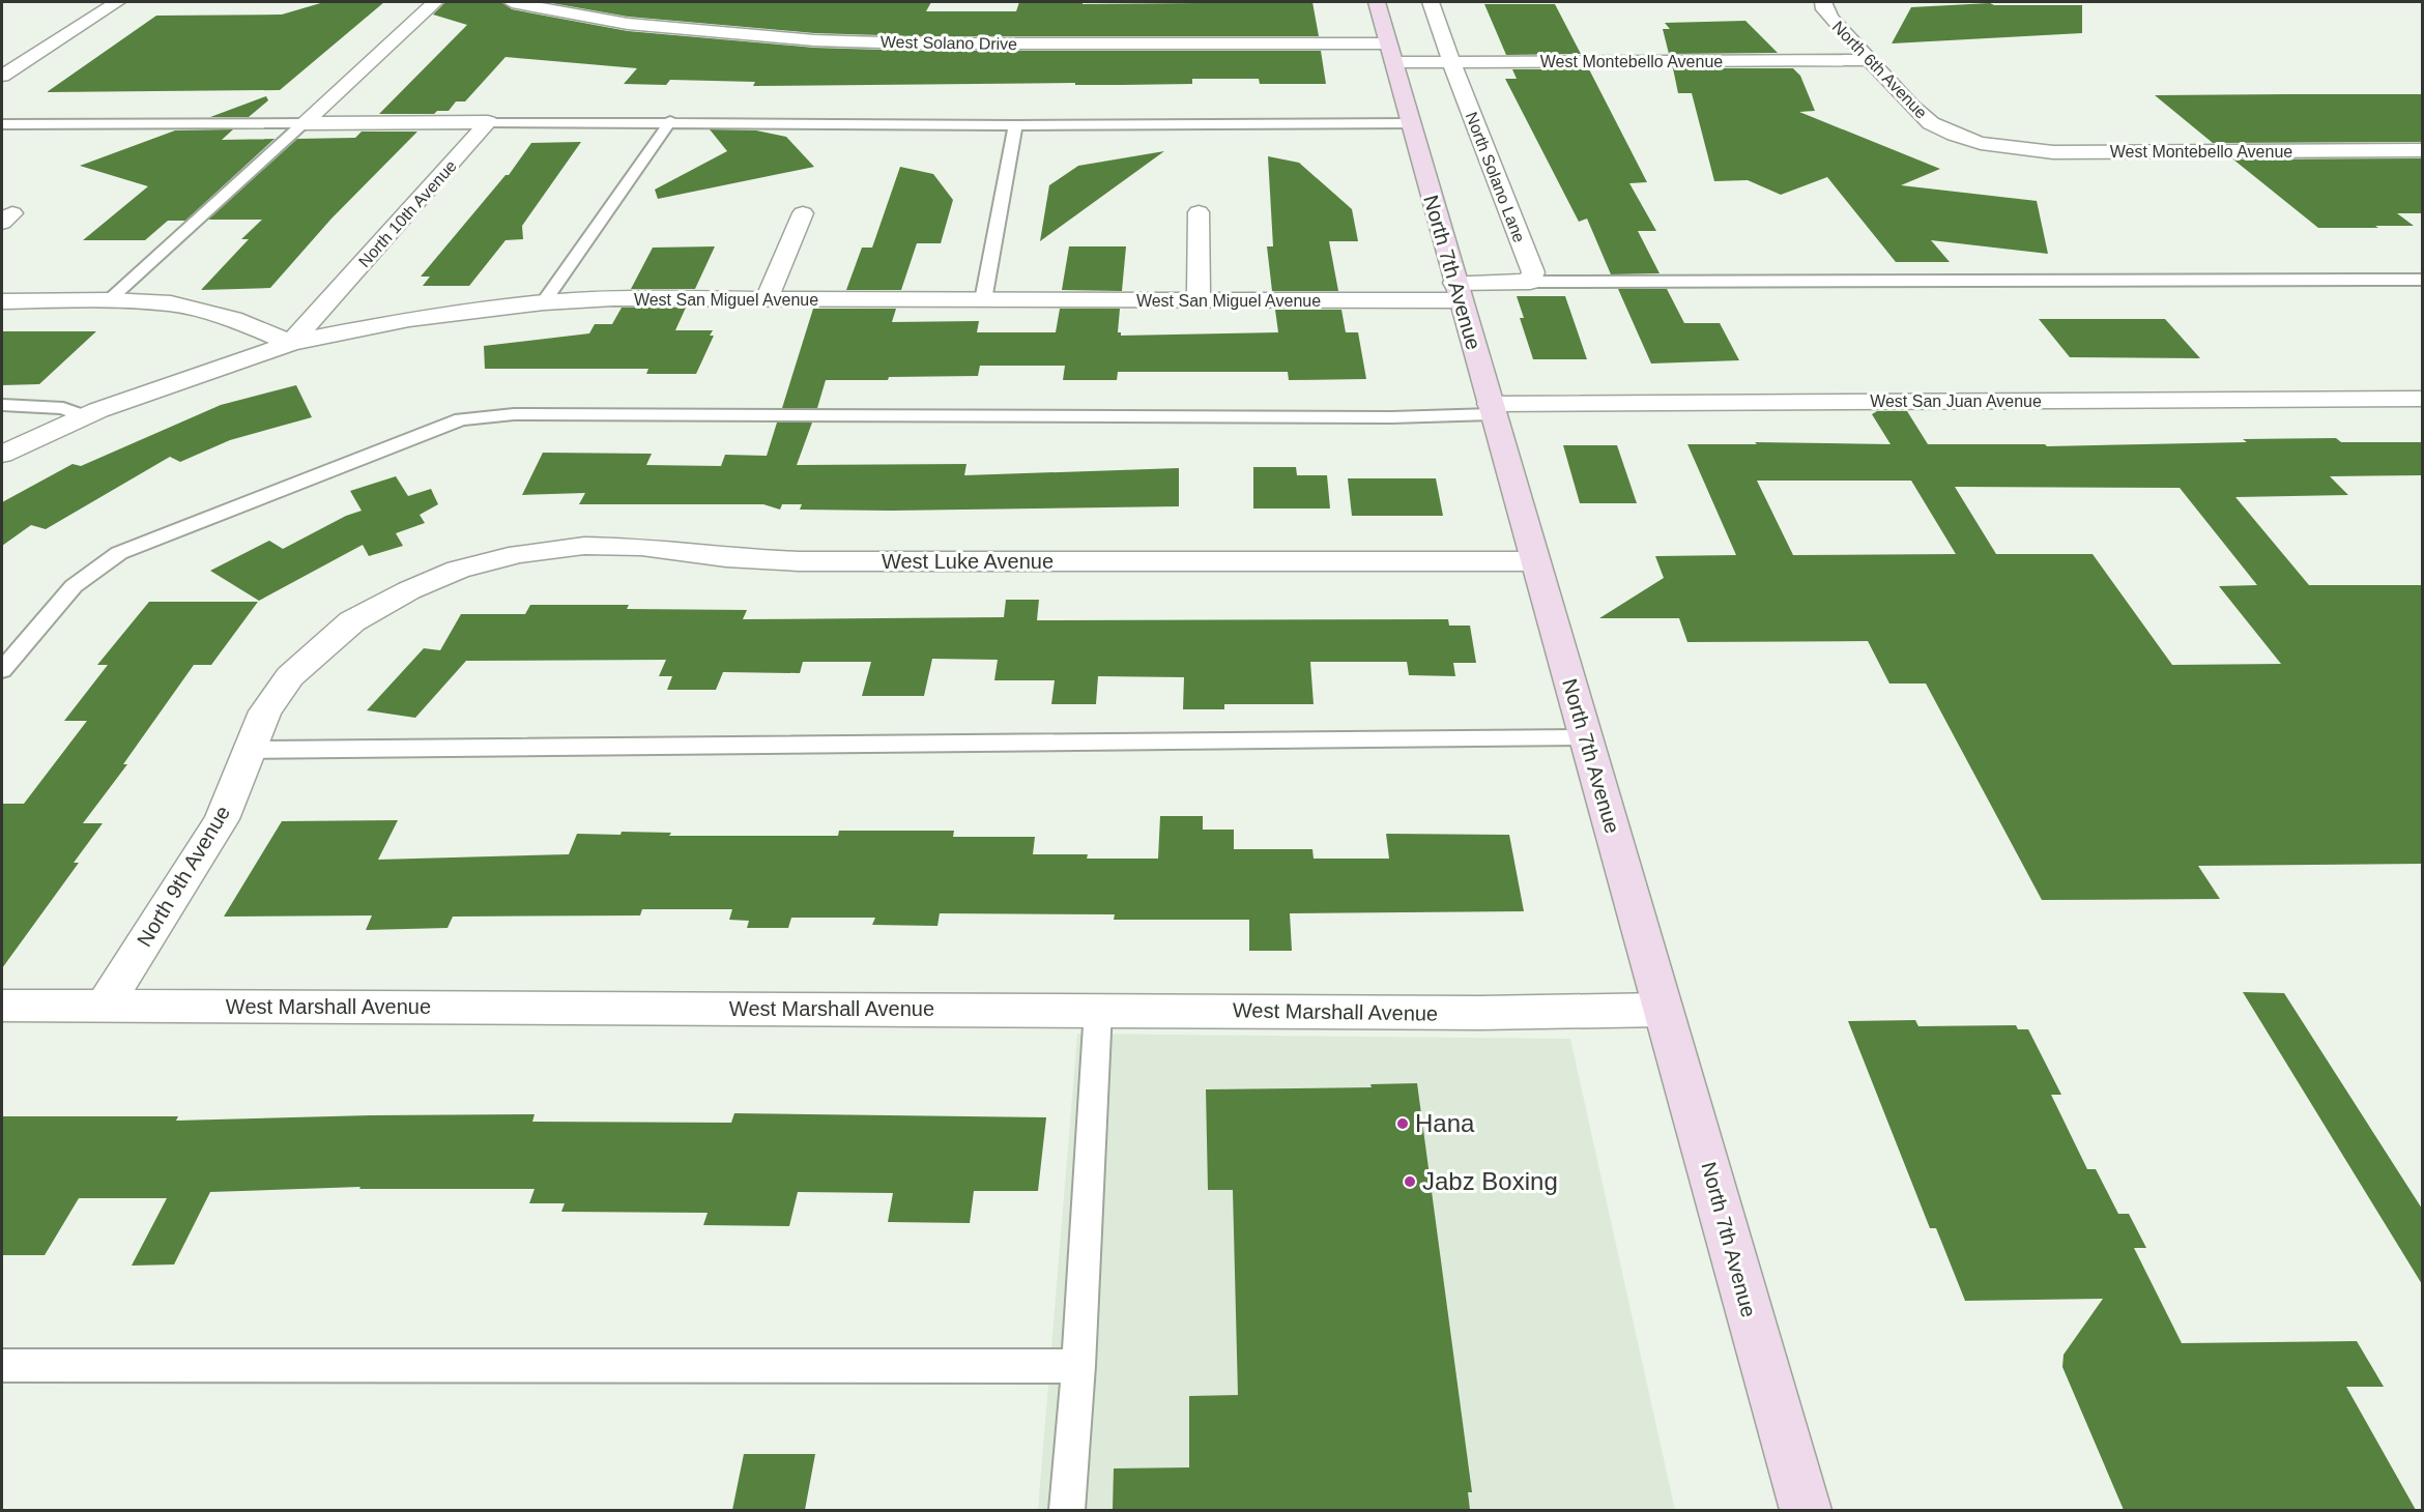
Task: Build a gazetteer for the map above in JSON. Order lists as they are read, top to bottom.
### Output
{
  "streets": {
    "main road": ["North 7th Avenue"],
    "street": [
      "West Solano Drive",
      "West Montebello Avenue",
      "North 6th Avenue",
      "North Solano Lane",
      "North 10th Avenue",
      "West San Miguel Avenue",
      "West San Juan Avenue",
      "West Luke Avenue",
      "North 9th Avenue",
      "West Marshall Avenue"
    ]
  },
  "crossings": [
    ["West Solano Drive", "West Montebello Avenue"],
    ["West Solano Drive", "North 7th Avenue"],
    ["West Montebello Avenue", "North 6th Avenue"],
    ["West Montebello Avenue", "North Solano Lane"],
    ["West Montebello Avenue", "North 7th Avenue"],
    ["North 10th Avenue", "West San Miguel Avenue"],
    ["North 7th Avenue", "West San Miguel Avenue"],
    ["North 7th Avenue", "West San Juan Avenue"],
    ["North 7th Avenue", "West Luke Avenue"],
    ["North 7th Avenue", "West Marshall Avenue"],
    ["West Luke Avenue", "North 9th Avenue"],
    ["North 9th Avenue", "West Marshall Avenue"]
  ],
  "places": ["Hana", "Jabz Boxing"]
}
